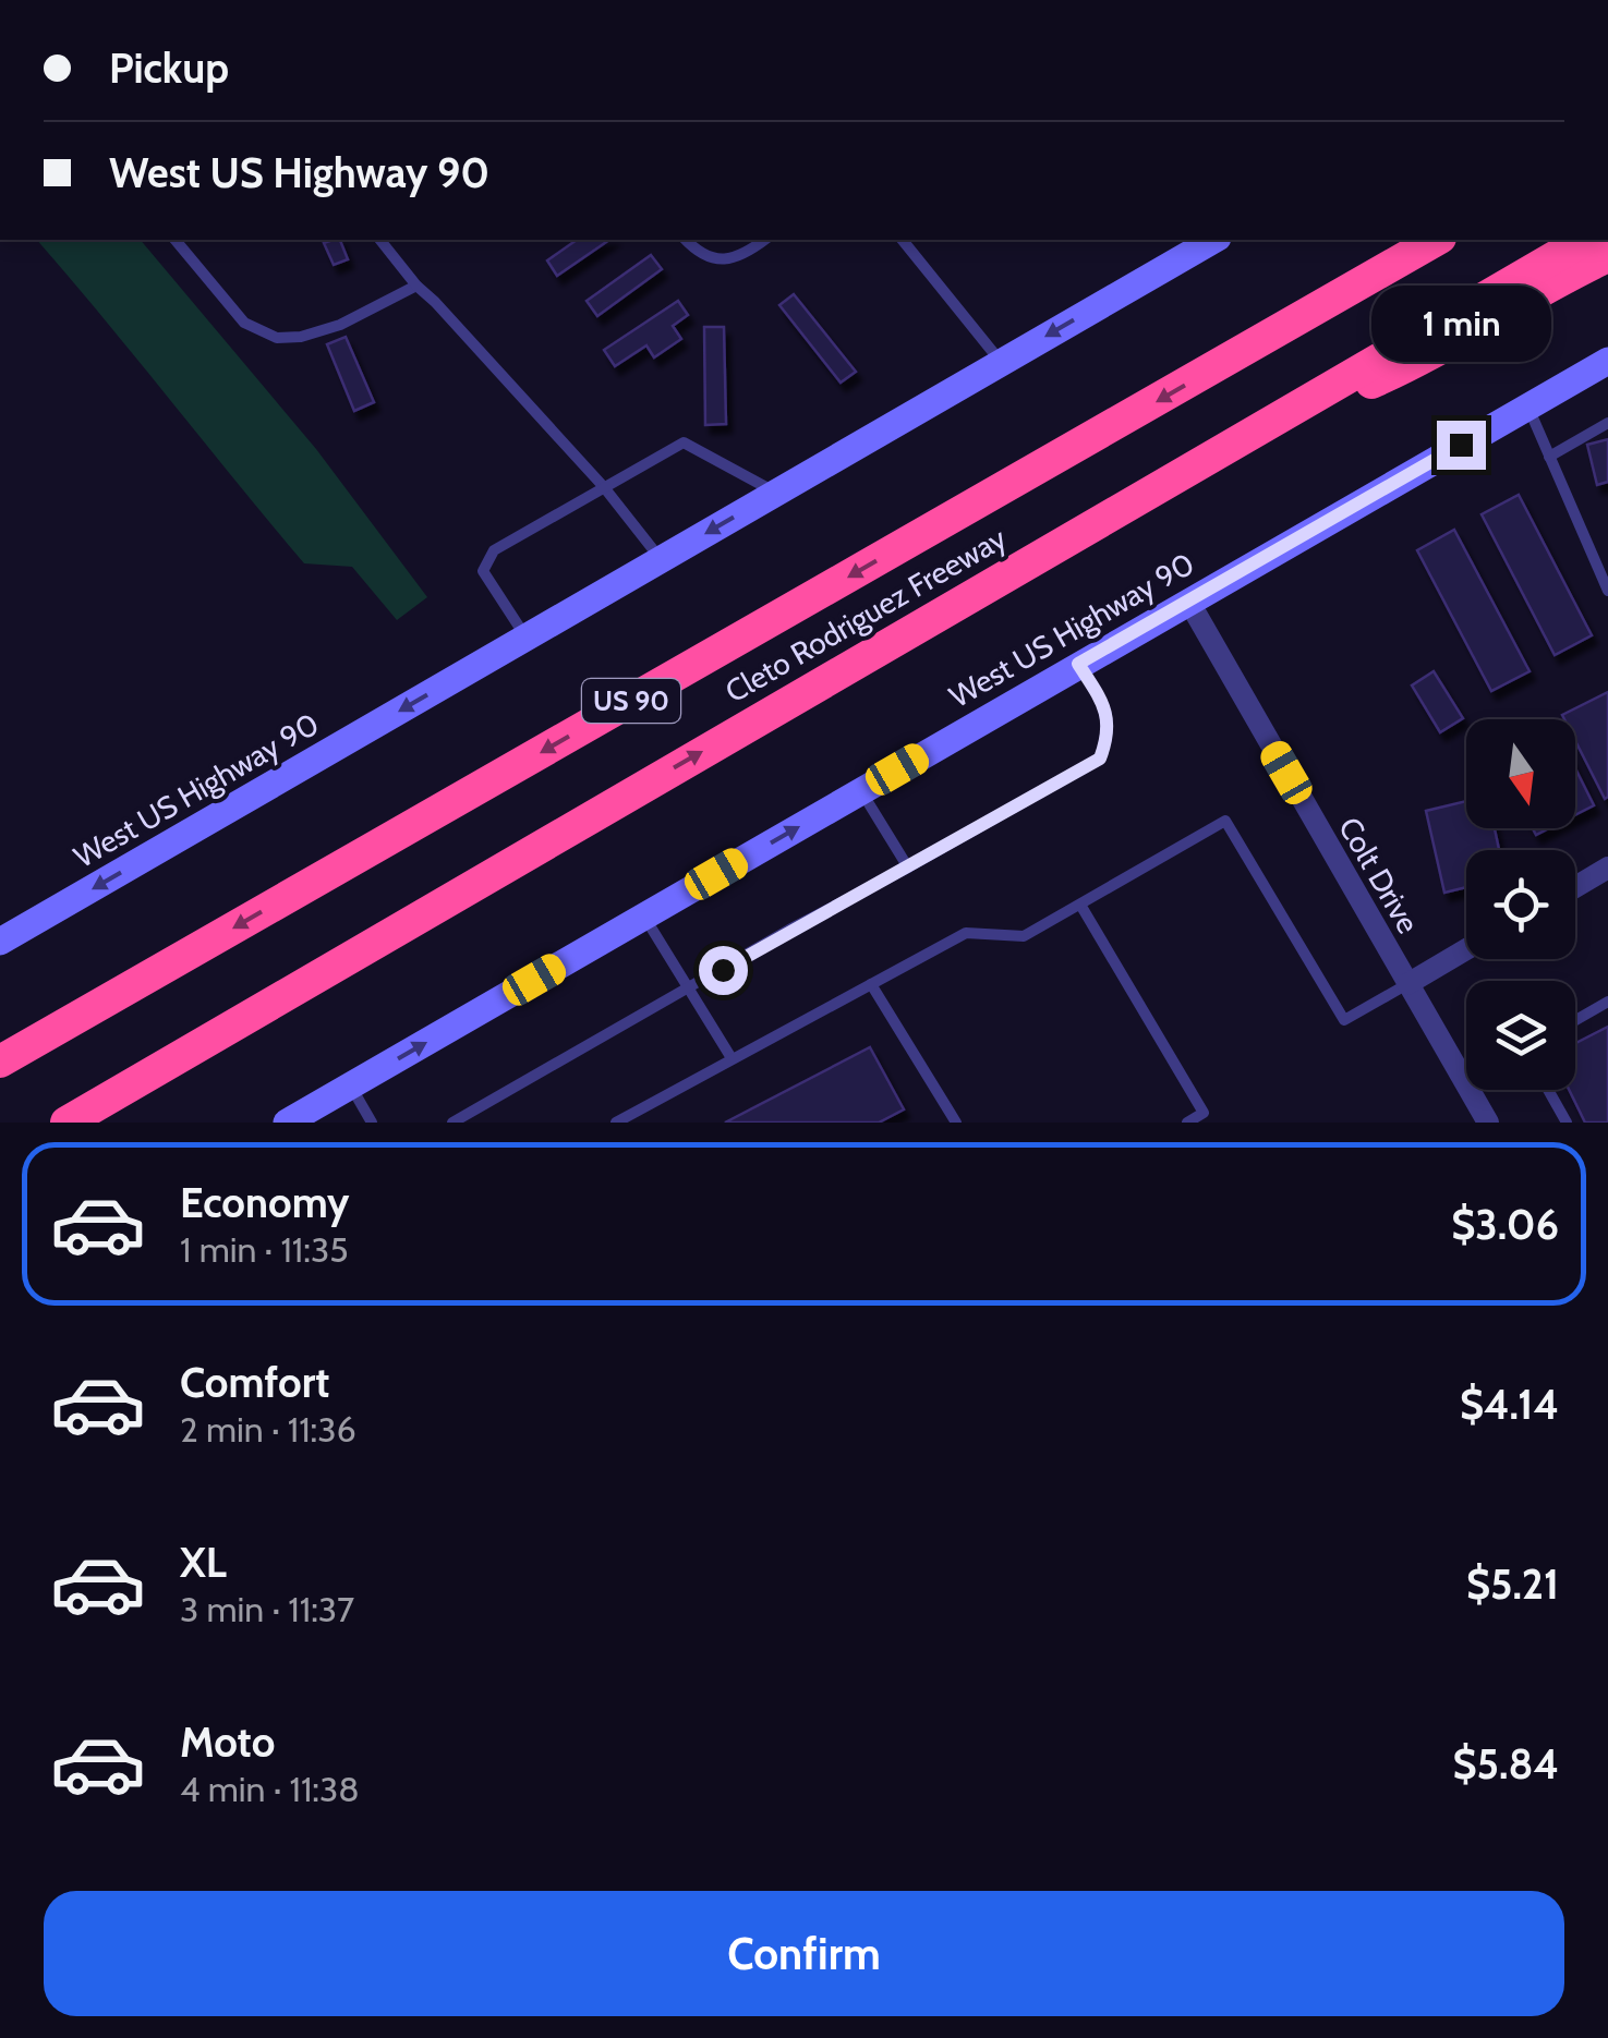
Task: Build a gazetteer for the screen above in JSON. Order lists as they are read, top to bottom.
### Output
{
  "streets": {
    "highway": ["Cleto Rodriguez Freeway", "US 90"],
    "main road": ["West US Highway 90"],
    "street": ["Colt Drive"]
  },
  "crossings": [
    ["West US Highway 90", "Colt Drive"]
  ],
  "north": "bottom",
  "page": {
    "banner": ["Pickup", "West US Highway 90"],
    "bubble": "1 min",
    "list": [
      {
        "name": "Economy",
        "note": "1 min · 11:35",
        "value": "$3.06"
      },
      {
        "name": "Comfort",
        "note": "2 min · 11:36",
        "value": "$4.14"
      },
      {
        "name": "XL",
        "note": "3 min · 11:37",
        "value": "$5.21"
      },
      {
        "name": "Moto",
        "note": "4 min · 11:38",
        "value": "$5.84"
      }
    ],
    "buttons": "Confirm"
  }
}
